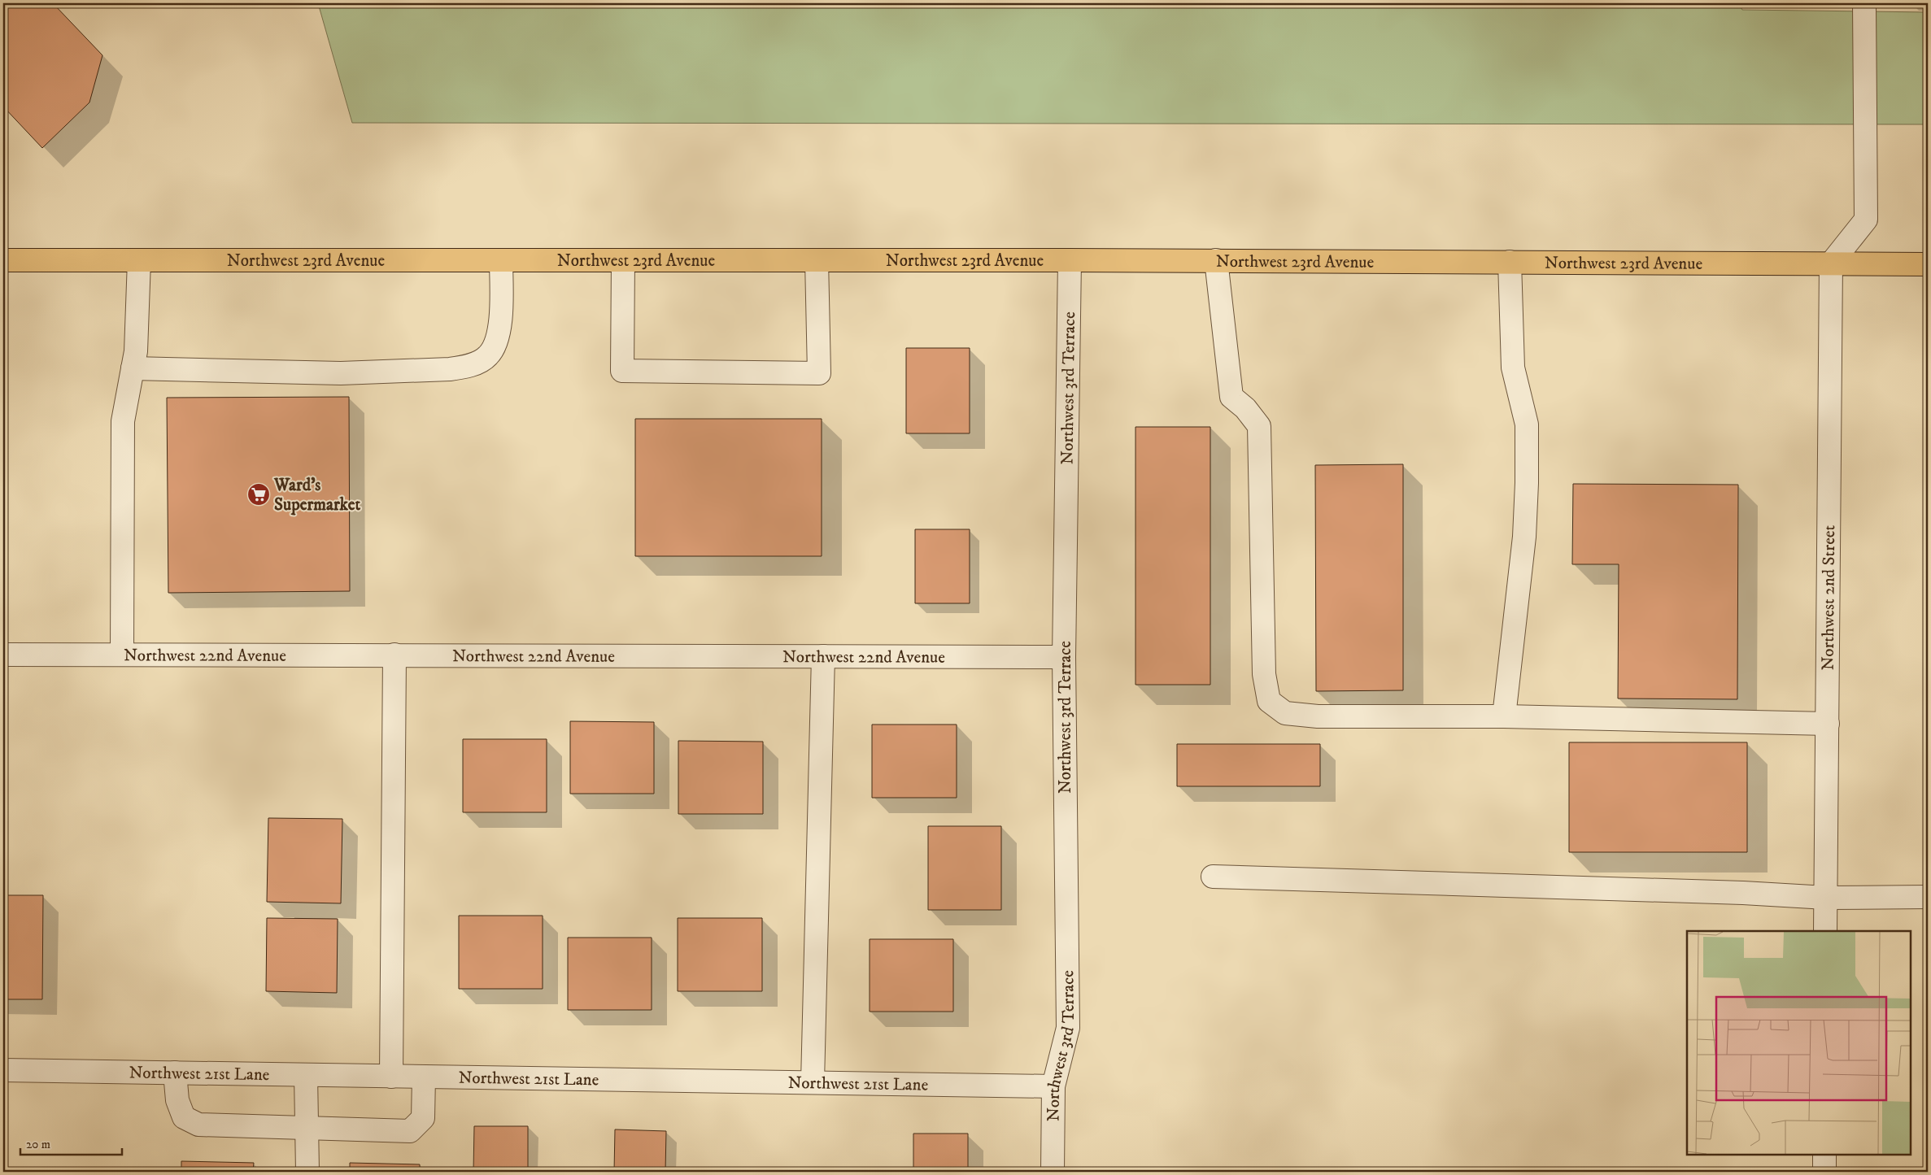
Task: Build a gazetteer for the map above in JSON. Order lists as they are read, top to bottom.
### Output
{
  "streets": {
    "main road": ["Northwest 23rd Avenue"],
    "street": [
      "Northwest 3rd Terrace",
      "Northwest 2nd Street",
      "Northwest 22nd Avenue",
      "Northwest 21st Lane"
    ]
  },
  "crossings": [
    ["Northwest 23rd Avenue", "Northwest 3rd Terrace"],
    ["Northwest 23rd Avenue", "Northwest 2nd Street"],
    ["Northwest 3rd Terrace", "Northwest 22nd Avenue"],
    ["Northwest 3rd Terrace", "Northwest 21st Lane"]
  ],
  "places": {
    "supermarket": ["Ward's Supermarket"]
  },
  "scale_bar": "20 m"
}
